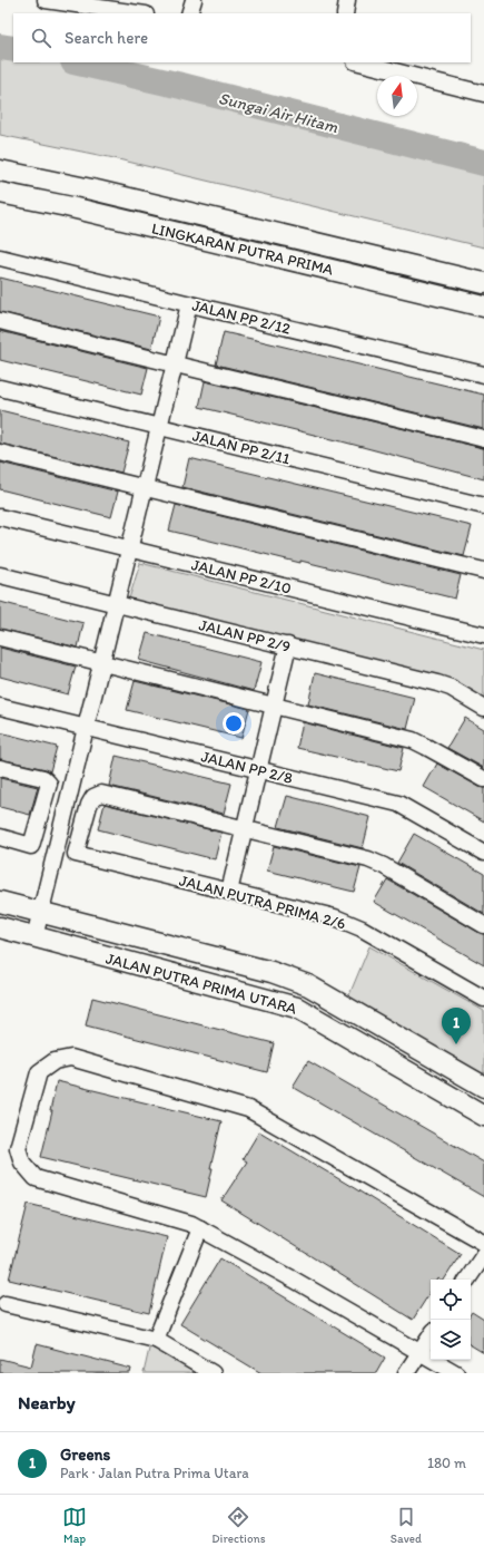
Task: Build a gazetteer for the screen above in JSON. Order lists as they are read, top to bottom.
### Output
{
  "streets": {
    "main road": ["LINGKARAN PUTRA PRIMA", "JALAN PUTRA PRIMA UTARA"],
    "street": [
      "JALAN PP 2/12",
      "JALAN PP 2/11",
      "JALAN PP 2/10",
      "JALAN PP 2/9",
      "JALAN PP 2/8",
      "JALAN PUTRA PRIMA 2/6"
    ]
  },
  "water": ["Sungai Air Hitam"],
  "north": "top",
  "page": {
    "search": "Search here",
    "pins": "1",
    "heading": "Nearby",
    "list": [
      {
        "mark": "1",
        "name": "Greens",
        "note": "Park · Jalan Putra Prima Utara",
        "value": "180 m"
      }
    ],
    "nav": ["Map", "Directions", "Saved"]
  }
}
